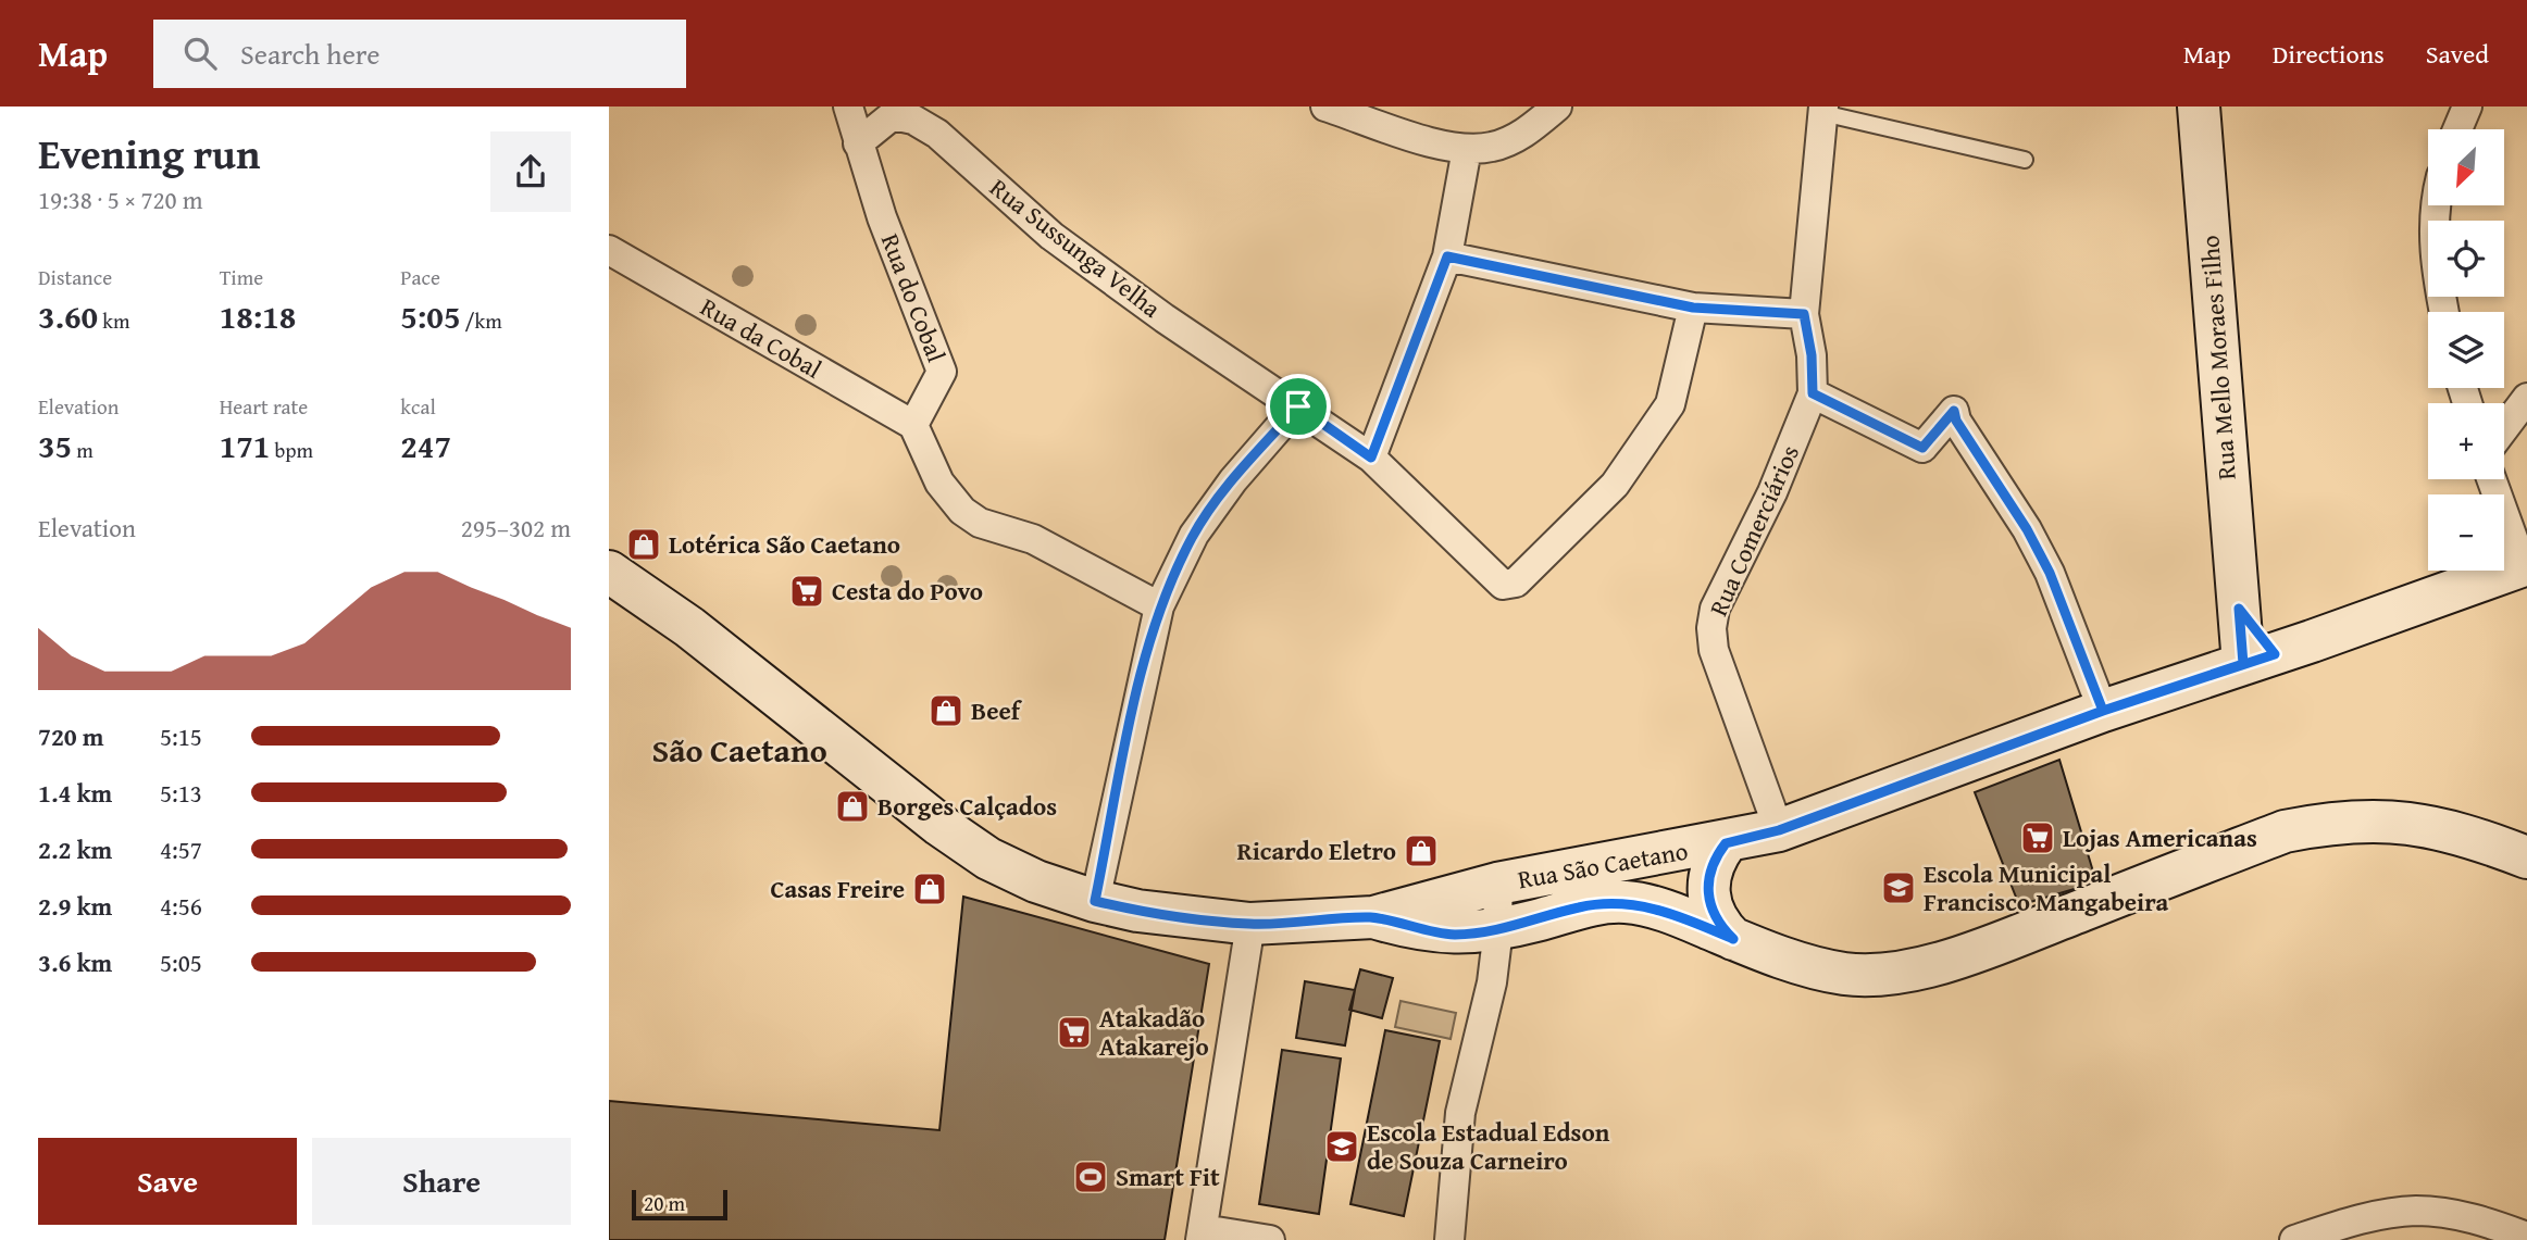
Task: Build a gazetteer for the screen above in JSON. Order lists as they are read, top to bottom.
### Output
{
  "streets": {
    "main road": ["Rua Mello Moraes Filho", "Rua São Caetano"],
    "street": [
      "Rua Sussunga Velha",
      "Rua do Cobal",
      "Rua da Cobal",
      "Rua Comerciários"
    ]
  },
  "crossings": [
    ["Rua Sussunga Velha", "Rua do Cobal"],
    ["Rua do Cobal", "Rua da Cobal"],
    ["Rua Mello Moraes Filho", "Rua São Caetano"],
    ["Rua Comerciários", "Rua São Caetano"]
  ],
  "districts": ["São Caetano"],
  "places": {
    "shop": [
      "Lotérica São Caetano",
      "Beef",
      "Borges Calçados",
      "Ricardo Eletro",
      "Casas Freire"
    ],
    "supermarket": ["Cesta do Povo", "Lojas Americanas", "Atakadão Atakarejo"],
    "school or university": ["Escola Municipal Francisco Mangabeira", "Escola Estadual Edson de Souza Carneiro"],
    "sports": ["Smart Fit"]
  },
  "scale_bar": "20 m",
  "north": "bottom left",
  "page": {
    "header": "Map",
    "search": "Search here",
    "nav": ["Map", "Directions", "Saved"],
    "heading": ["Evening run", "19:38 · 5 × 720 m"],
    "map_buttons": ["+", "−"],
    "stats": [
      ["Distance", "3.60 km"],
      ["Time", "18:18"],
      ["Pace", "5:05 /km"],
      ["Elevation", "35 m"],
      ["Heart rate", "171 bpm"],
      ["kcal", "247"]
    ],
    "chart": ["Elevation", "295–302 m"],
    "list": [
      {
        "name": "720 m",
        "note": "5:15"
      },
      {
        "name": "1.4 km",
        "note": "5:13"
      },
      {
        "name": "2.2 km",
        "note": "4:57"
      },
      {
        "name": "2.9 km",
        "note": "4:56"
      },
      {
        "name": "3.6 km",
        "note": "5:05"
      }
    ],
    "buttons": ["Save", "Share"],
    "scale": "20 m"
  }
}
